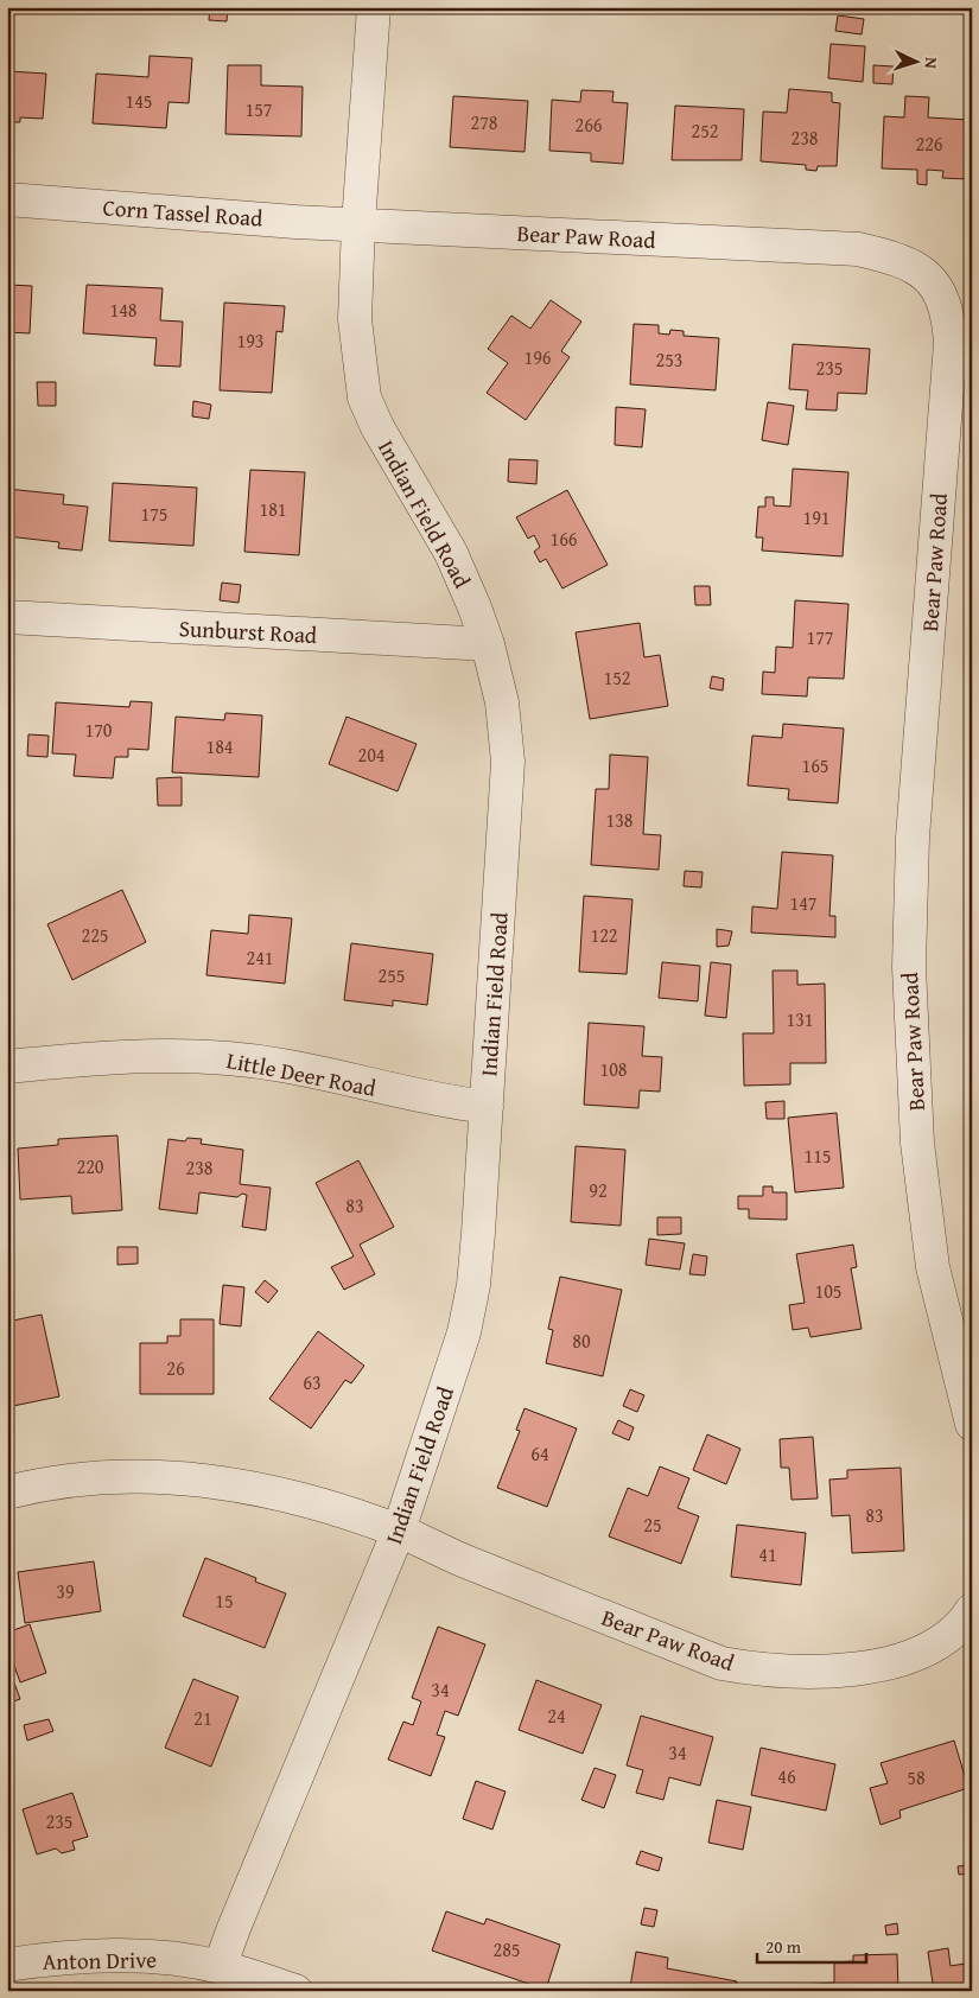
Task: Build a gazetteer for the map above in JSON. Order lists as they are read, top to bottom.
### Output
{
  "streets": {
    "street": [
      "Corn Tassel Road",
      "Bear Paw Road",
      "Indian Field Road",
      "Sunburst Road",
      "Little Deer Road",
      "Anton Drive"
    ]
  },
  "crossings": [
    ["Corn Tassel Road", "Bear Paw Road"],
    ["Corn Tassel Road", "Indian Field Road"],
    ["Bear Paw Road", "Indian Field Road"],
    ["Indian Field Road", "Sunburst Road"],
    ["Indian Field Road", "Little Deer Road"],
    ["Indian Field Road", "Anton Drive"]
  ],
  "house_numbers": [
    "145",
    "157",
    "278",
    "266",
    "252",
    "238",
    "226",
    "148",
    "193",
    "196",
    "253",
    "235",
    "181",
    "175",
    "191",
    "166",
    "177",
    "152",
    "170",
    "184",
    "204",
    "165",
    "138",
    "147",
    "225",
    "122",
    "241",
    "255",
    "131",
    "108",
    "115",
    "220",
    "238",
    "92",
    "83",
    "105",
    "80",
    "26",
    "63",
    "64",
    "83",
    "25",
    "41",
    "39",
    "15",
    "34",
    "24",
    "21",
    "34",
    "46",
    "58",
    "235",
    "285"
  ],
  "scale_bar": "20 m",
  "north": "right"
}
